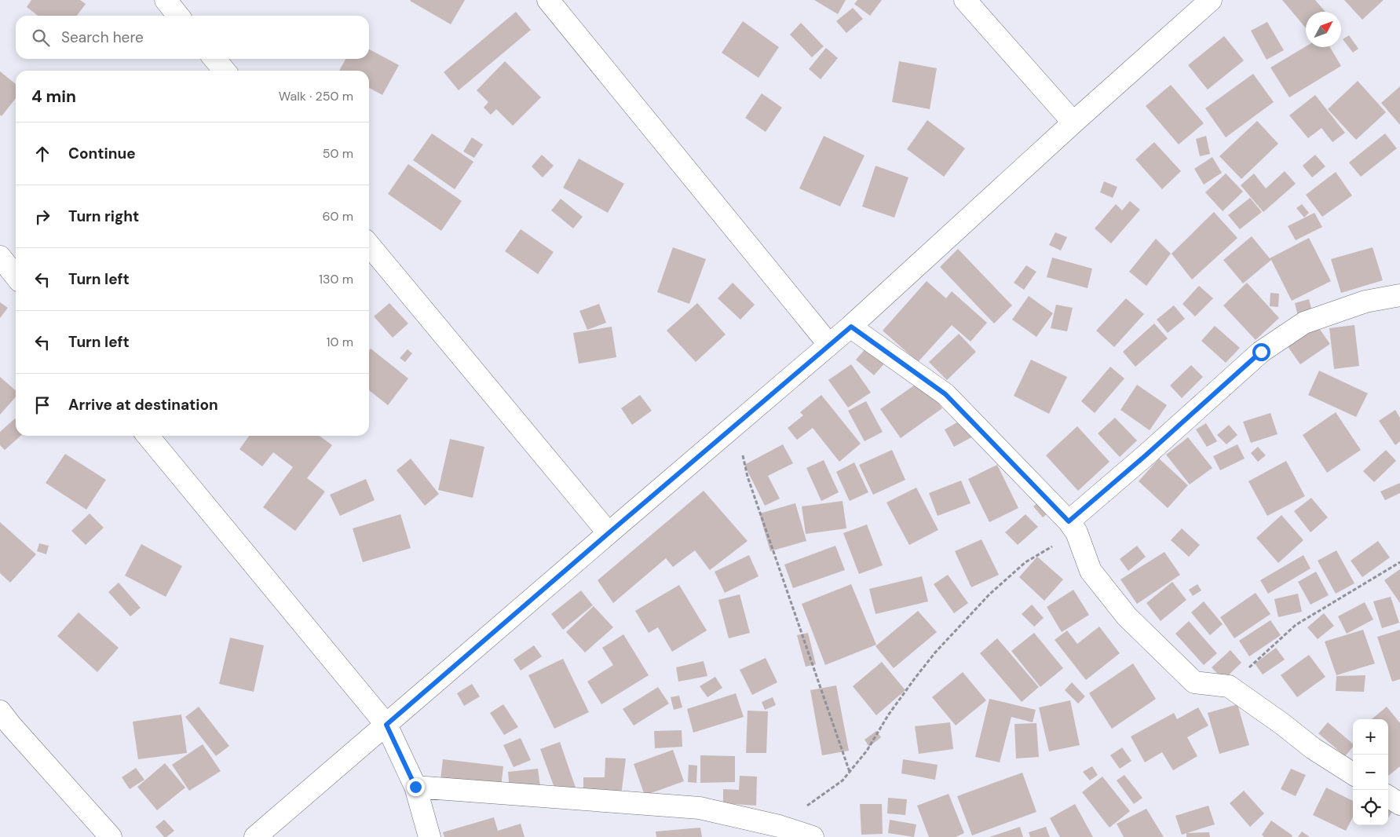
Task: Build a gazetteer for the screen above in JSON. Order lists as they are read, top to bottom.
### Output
{
  "north": "top right",
  "page": {
    "search": "Search here",
    "heading": ["4 min", "Walk · 250 m"],
    "list": [
      ["Continue", "50 m"],
      ["Turn right", "60 m"],
      ["Turn left", "130 m"],
      ["Turn left", "10 m"],
      "Arrive at destination"
    ],
    "map_buttons": ["+", "−"]
  }
}
